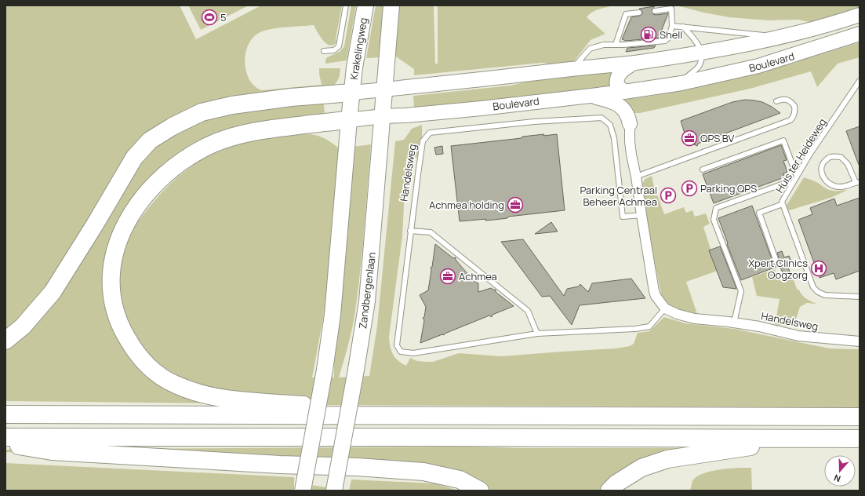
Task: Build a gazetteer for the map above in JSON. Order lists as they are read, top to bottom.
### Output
{
  "streets": {
    "main road": ["Krakelingweg", "Boulevard", "Zandbergenlaan"],
    "street": ["Handelsweg"],
    "lane": ["Huis ter Heideweg"]
  },
  "crossings": [
    ["Krakelingweg", "Boulevard"],
    ["Boulevard", "Zandbergenlaan"]
  ],
  "places": {
    "sports": ["5"],
    "fuel station": ["Shell"],
    "office": ["QPS BV", "Achmea holding", "Achmea"],
    "parking": ["Parking QPS", "Parking Centraal Beheer Achmea"],
    "hospital": ["Xpert Clinics Oogzorg"]
  },
  "north": "bottom"
}
